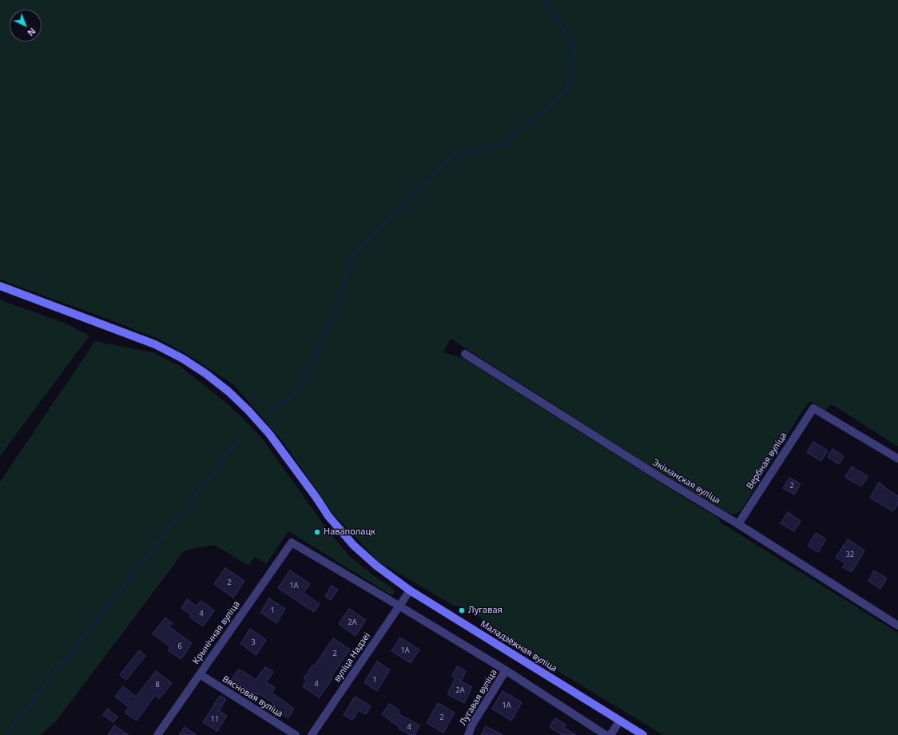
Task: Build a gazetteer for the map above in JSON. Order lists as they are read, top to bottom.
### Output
{
  "streets": {
    "main road": ["Маладзёжная вуліца"],
    "street": [
      "Вербная вуліца",
      "Экіманская вуліца",
      "Крынічная вуліца",
      "вуліца Надзеі",
      "Вясновая вуліца",
      "Лугавая вуліца"
    ]
  },
  "crossings": [
    ["Вербная вуліца", "Экіманская вуліца"],
    ["Крынічная вуліца", "вуліца Надзеі"],
    ["Крынічная вуліца", "Вясновая вуліца"],
    ["Маладзёжная вуліца", "вуліца Надзеі"]
  ],
  "places": ["Наваполацк", "Лугавая"],
  "house_numbers": [
    "2",
    "32",
    "2",
    "1А",
    "1",
    "4",
    "2А",
    "3",
    "6",
    "1А",
    "2",
    "1",
    "4",
    "8",
    "2А",
    "1А",
    "2",
    "11",
    "4"
  ],
  "north": "bottom right"
}
